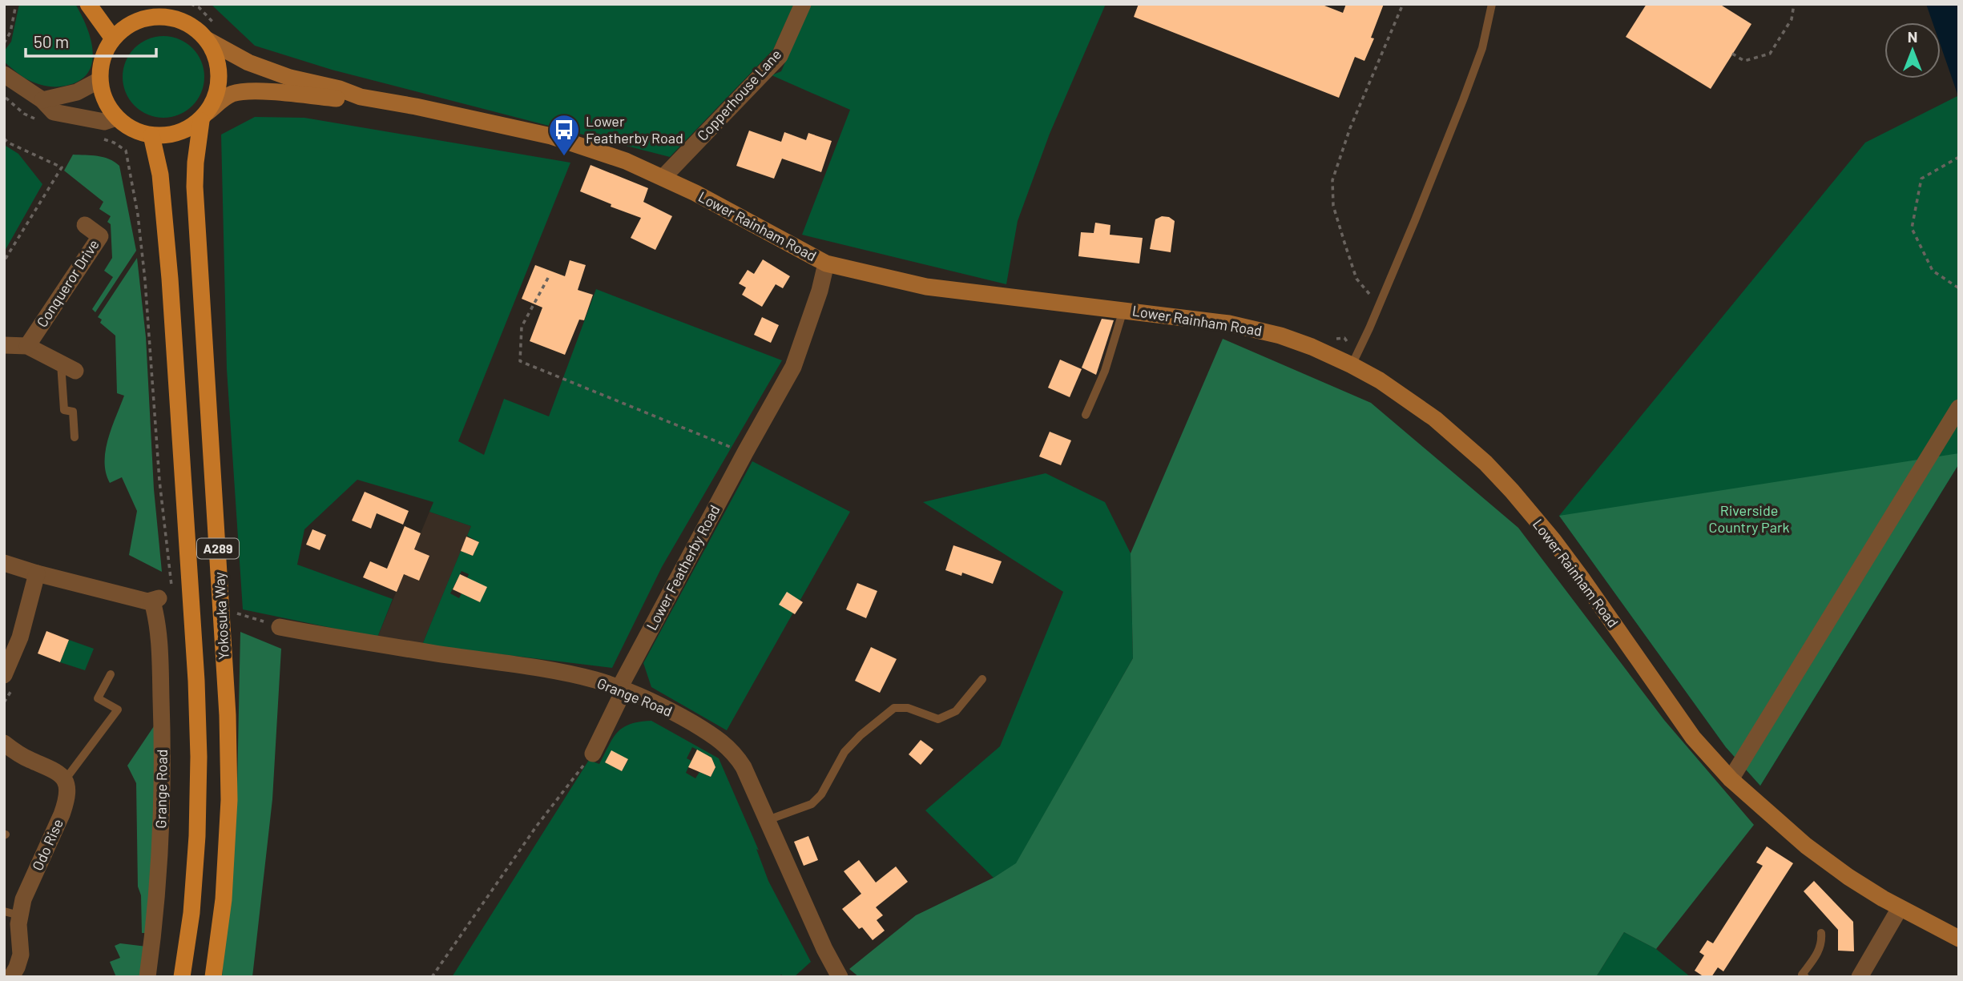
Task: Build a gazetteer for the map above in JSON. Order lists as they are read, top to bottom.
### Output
{
  "streets": {
    "main road": ["Lower Rainham Road", "A289", "Yokosuka Way"],
    "street": [
      "Copperhouse Lane",
      "Conqueror Drive",
      "Lower Featherby Road",
      "Grange Road",
      "Odo Rise"
    ]
  },
  "crossings": [
    ["Copperhouse Lane", "Lower Rainham Road"],
    ["Lower Rainham Road", "Lower Featherby Road"],
    ["Lower Rainham Road", "Yokosuka Way"],
    ["Lower Featherby Road", "Grange Road"]
  ],
  "parks": ["Riverside Country Park"],
  "places": {
    "bus stop": ["Lower Featherby Road"]
  },
  "scale_bar": "50 m",
  "north": "top"
}
